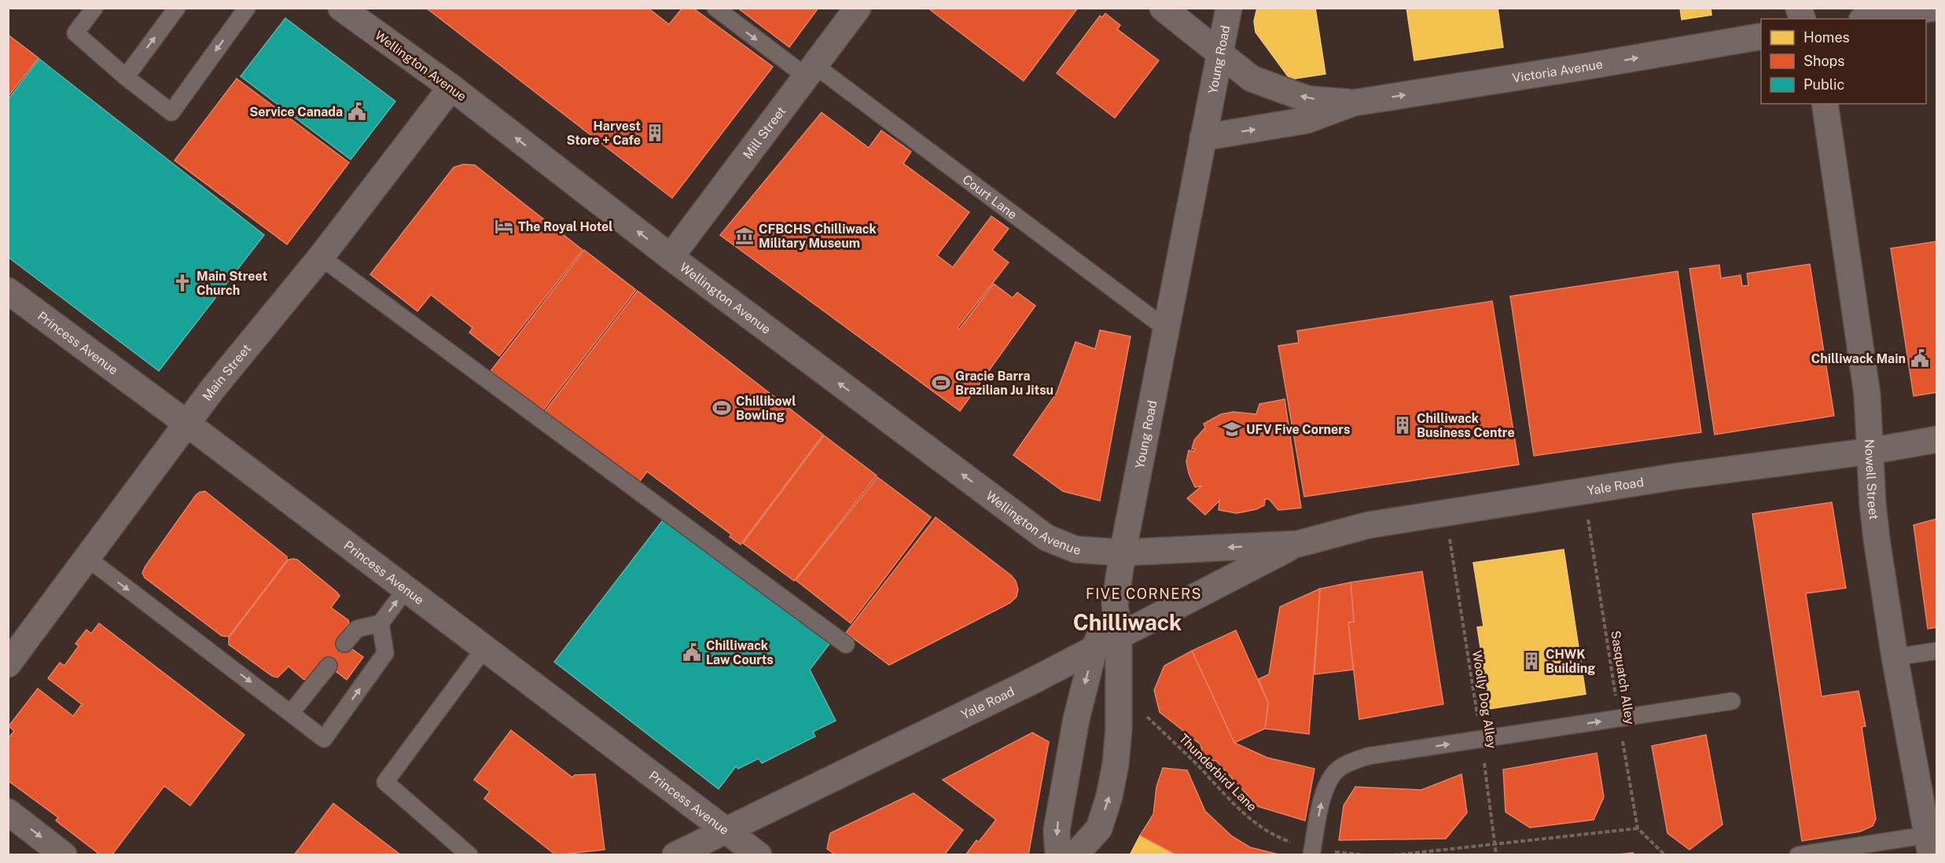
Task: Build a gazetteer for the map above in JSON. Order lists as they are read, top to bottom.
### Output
{
  "streets": {
    "street": [
      "Young Road",
      "Wellington Avenue",
      "Victoria Avenue",
      "Mill Street",
      "Princess Avenue",
      "Main Street",
      "Nowell Street",
      "Yale Road"
    ],
    "lane": ["Court Lane"],
    "path": ["Sasquatch Alley", "Woolly Dog Alley", "Thunderbird Lane"]
  },
  "crossings": [
    ["Young Road", "Wellington Avenue"],
    ["Young Road", "Victoria Avenue"],
    ["Young Road", "Court Lane"],
    ["Young Road", "Yale Road"],
    ["Wellington Avenue", "Mill Street"],
    ["Wellington Avenue", "Main Street"],
    ["Wellington Avenue", "Yale Road"],
    ["Mill Street", "Court Lane"],
    ["Princess Avenue", "Main Street"],
    ["Princess Avenue", "Yale Road"],
    ["Nowell Street", "Yale Road"],
    ["Yale Road", "Sasquatch Alley"]
  ],
  "one_way": ["Wellington Avenue"],
  "districts": ["FIVE CORNERS", "Chilliwack"],
  "places": {
    "public building": ["Service Canada", "Chilliwack Main", "Chilliwack Law Courts"],
    "building": ["Harvest Store + Cafe", "Chilliwack Business Centre", "CHWK Building"],
    "hotel": ["The Royal Hotel"],
    "museum": ["CFBCHS Chilliwack Military Museum"],
    "church": ["Main Street Church"],
    "sports": ["Gracie Barra Brazilian Ju Jitsu", "Chillibowl Bowling"],
    "school or university": ["UFV Five Corners"]
  },
  "legend": ["Homes", "Shops", "Public"]
}
